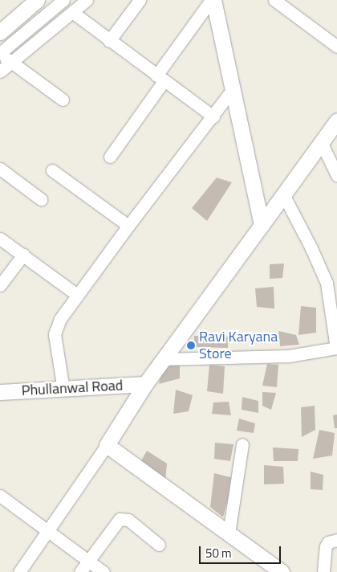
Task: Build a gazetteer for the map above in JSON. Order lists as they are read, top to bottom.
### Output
{
  "streets": {
    "street": ["Phullanwal Road"]
  },
  "places": ["Ravi Karyana Store"],
  "scale_bar": "50 m"
}
